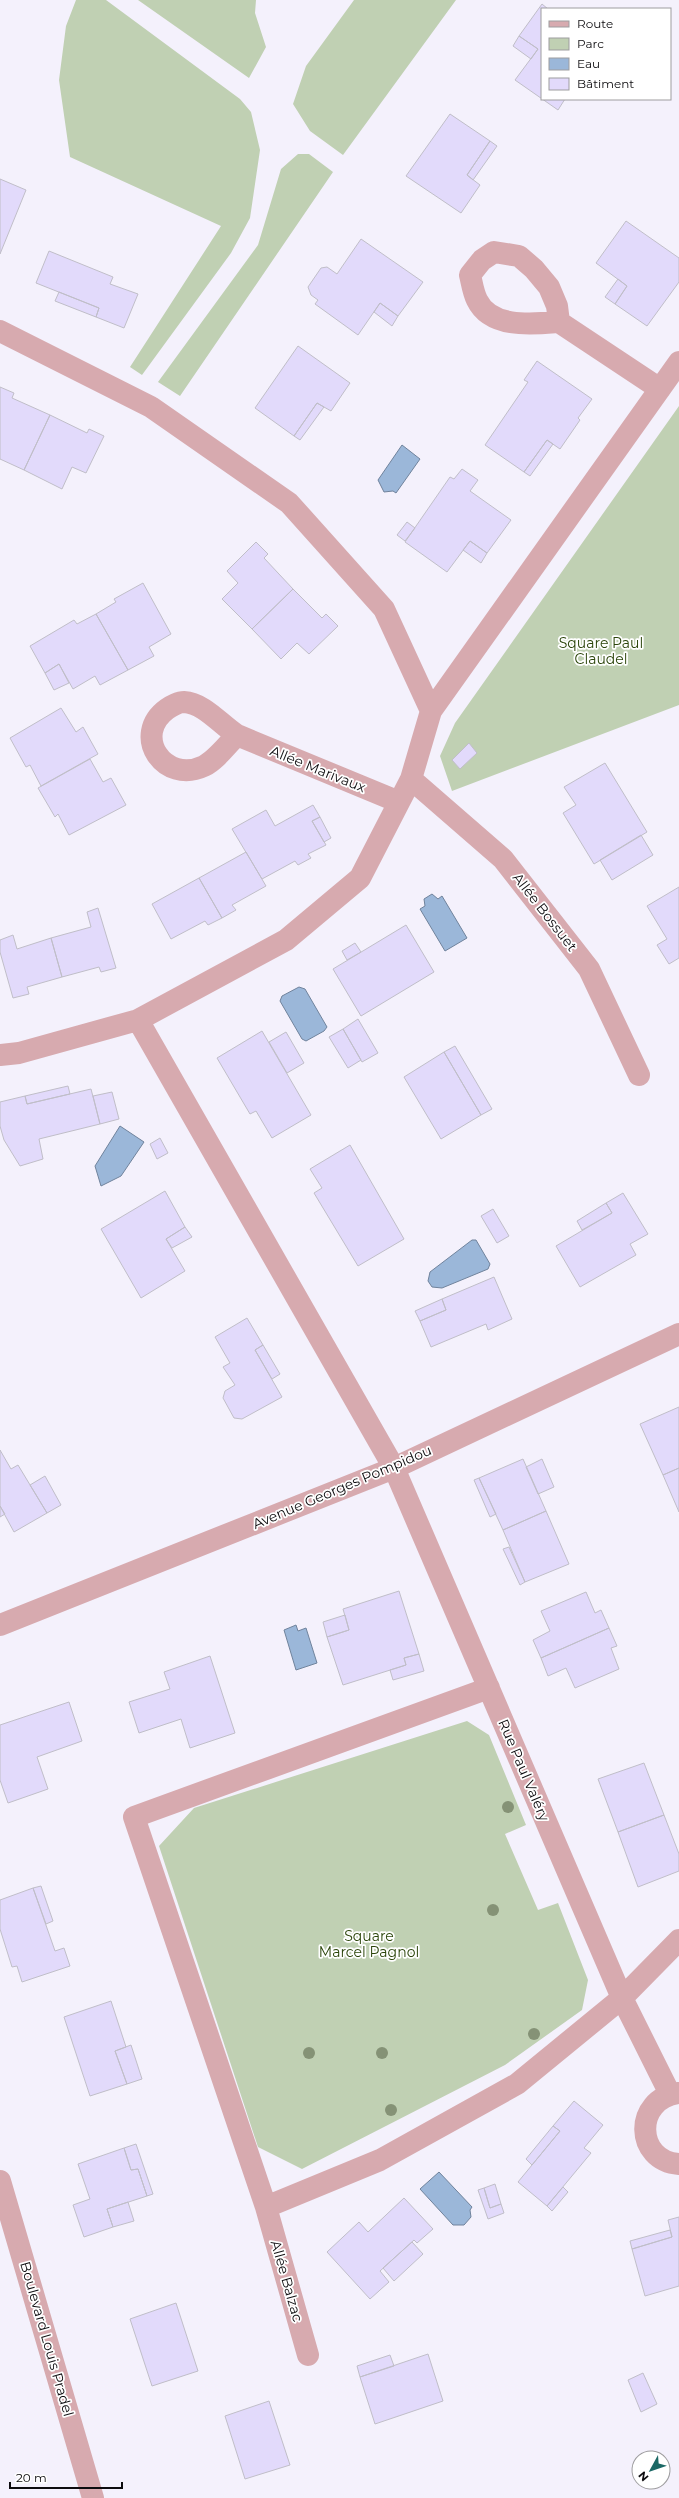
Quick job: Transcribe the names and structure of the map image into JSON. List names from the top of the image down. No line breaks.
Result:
{"streets":{"street":["Allée Marivaux","Allée Bossuet","Avenue Georges Pompidou","Rue Paul Valéry","Allée Balzac","Boulevard Louis Pradel"]},"crossings":[["Avenue Georges Pompidou","Rue Paul Valéry"]],"parks":["Square Paul Claudel","Square Marcel Pagnol"],"legend":["Route","Parc","Eau","Bâtiment"],"scale_bar":"20 m","north":"bottom left"}
